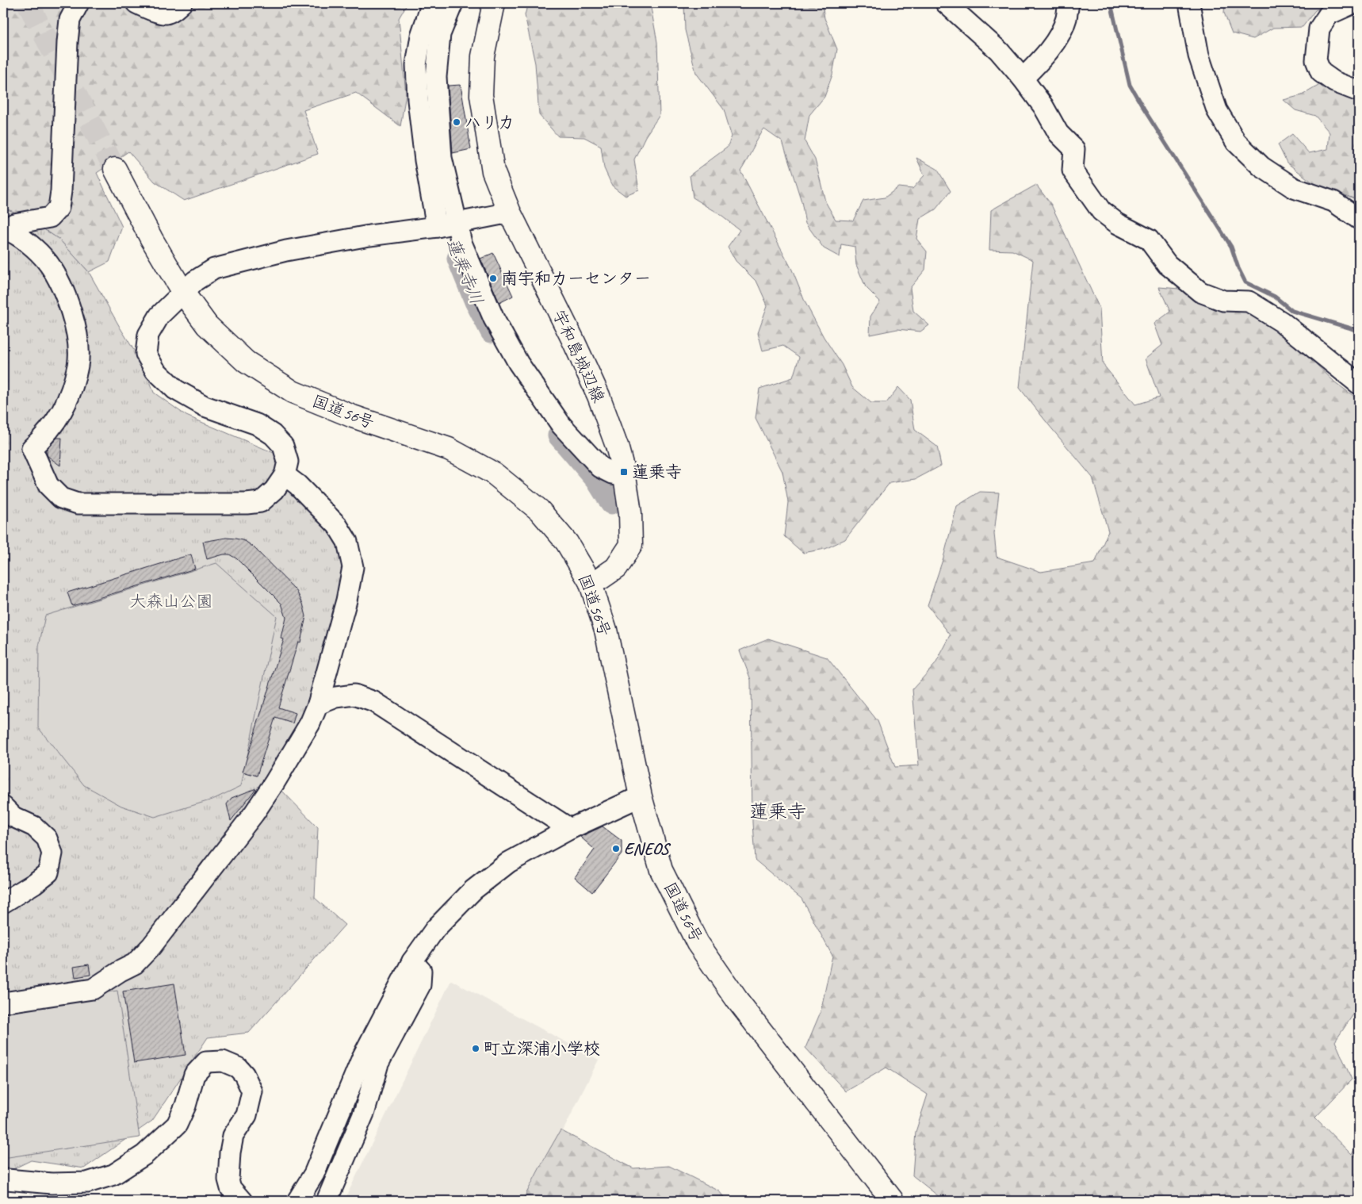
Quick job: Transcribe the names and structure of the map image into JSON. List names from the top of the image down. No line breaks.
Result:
{"streets":{"main road":["宇和島城辺線","国道56号"]},"crossings":[["宇和島城辺線","国道56号"]],"districts":["蓮乗寺"],"water":["蓮乗寺川"],"parks":["大森山公園"],"places":{"other":["ハリカ","南宇和カーセンター","ENEOS","町立深浦小学校"],"transit":["蓮乗寺"]}}
